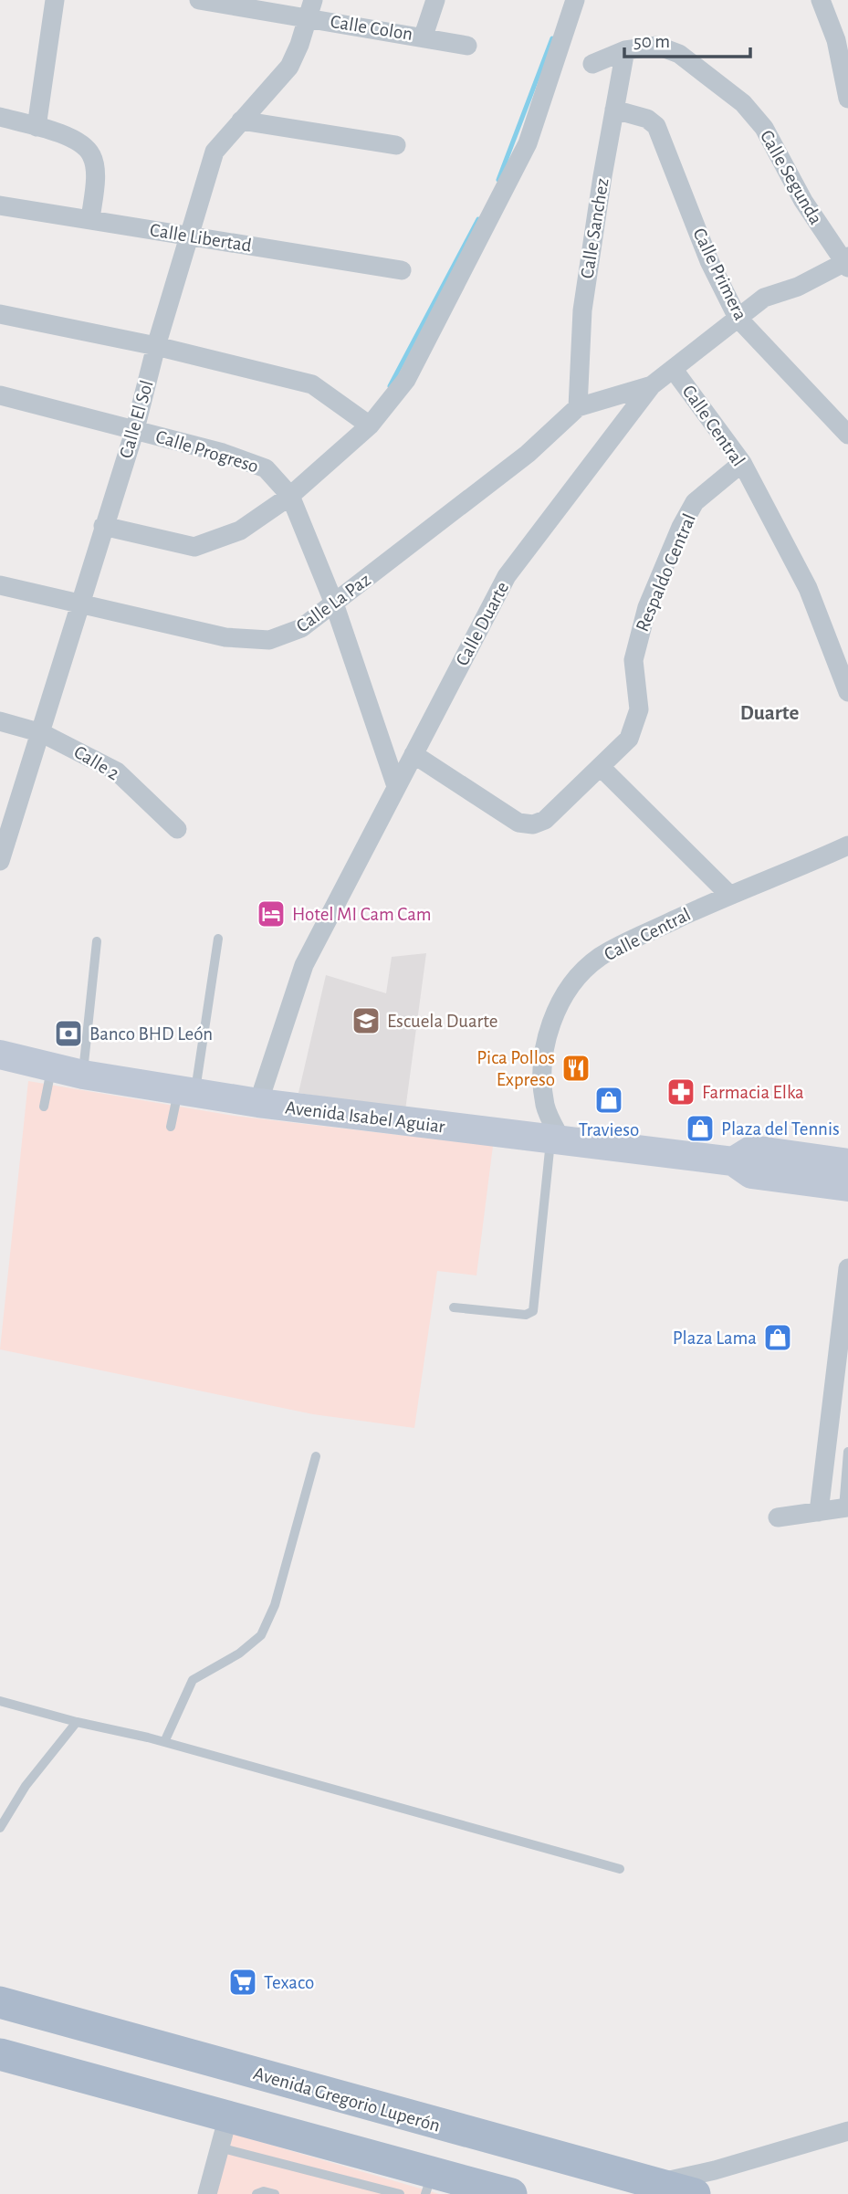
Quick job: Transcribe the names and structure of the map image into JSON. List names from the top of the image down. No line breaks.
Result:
{"streets":{"main road":["Avenida Isabel Aguiar","Avenida Gregorio Luperón"],"street":["Calle Colon","Calle Segunda","Calle Sanchez","Calle Libertad","Calle Primera","Calle El Sol","Calle Central","Calle Progreso","Respaldo Central","Calle La Paz","Calle Duarte","Calle 2"]},"crossings":[["Calle Colon","Calle El Sol"],["Calle Segunda","Calle Sanchez"],["Calle Segunda","Calle Duarte"],["Calle Sanchez","Calle Primera"],["Calle Sanchez","Calle La Paz"],["Calle Libertad","Calle El Sol"],["Calle Primera","Calle Duarte"],["Calle El Sol","Calle Progreso"],["Calle El Sol","Calle La Paz"],["Calle El Sol","Calle 2"],["Calle Central","Respaldo Central"],["Calle Central","Calle Duarte"],["Calle Central","Avenida Isabel Aguiar"],["Calle Progreso","Calle La Paz"],["Calle Progreso","Calle Duarte"],["Respaldo Central","Calle Duarte"],["Calle Duarte","Avenida Isabel Aguiar"]],"districts":["Duarte"],"places":{"hotel":["Hotel MI Cam Cam"],"school or university":["Escuela Duarte"],"bank":["Banco BHD León"],"restaurant":["Pica Pollos Expreso"],"pharmacy":["Farmacia Elka"],"shop":["Travieso","Plaza del Tennis","Plaza Lama"],"supermarket":["Texaco"]},"scale_bar":"50 m"}
